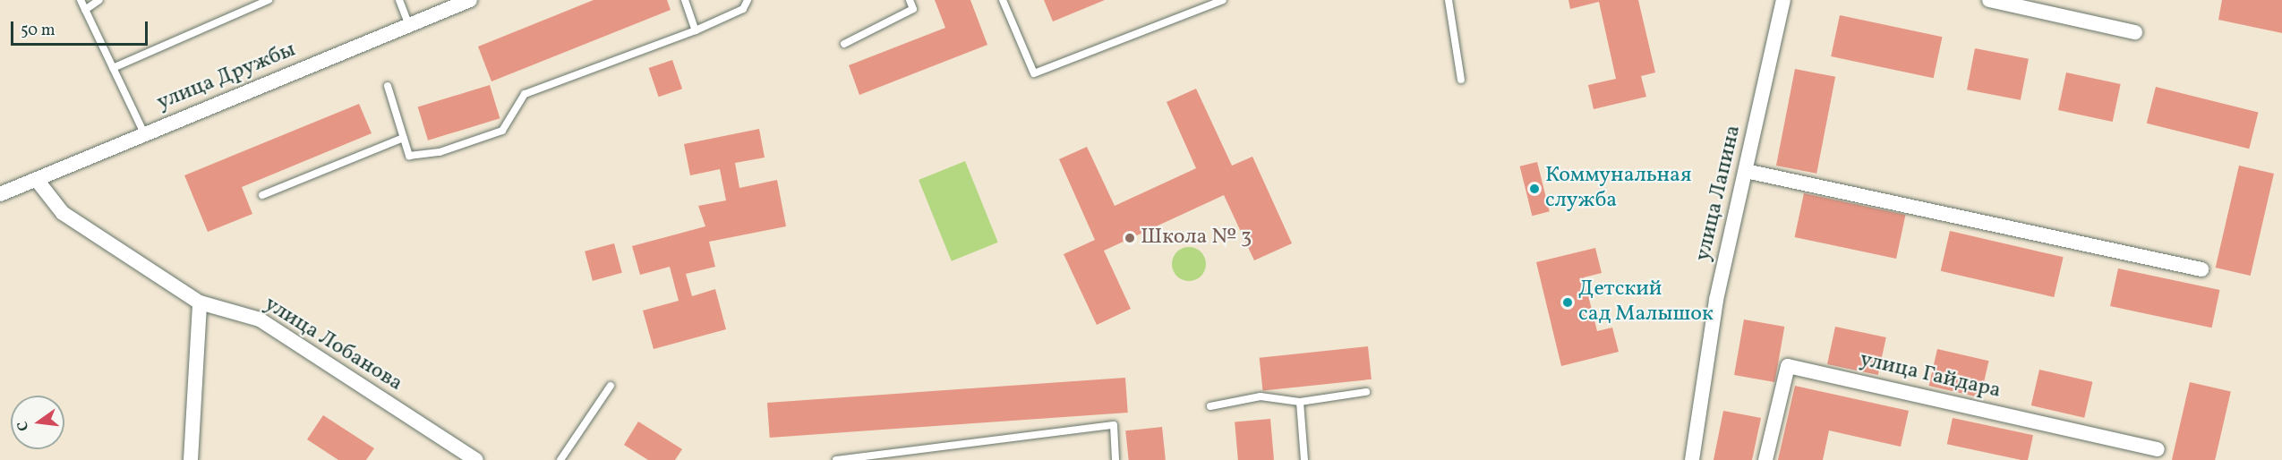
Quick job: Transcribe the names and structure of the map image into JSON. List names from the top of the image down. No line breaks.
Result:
{"streets":{"street":["улица Дружбы","улица Лапина","улица Лобанова","улица Гайдара"]},"crossings":[["улица Дружбы","улица Лобанова"]],"places":["Коммунальная служба","Школа № 3","Детский сад Малышок"],"scale_bar":"50 m","north":"left"}
